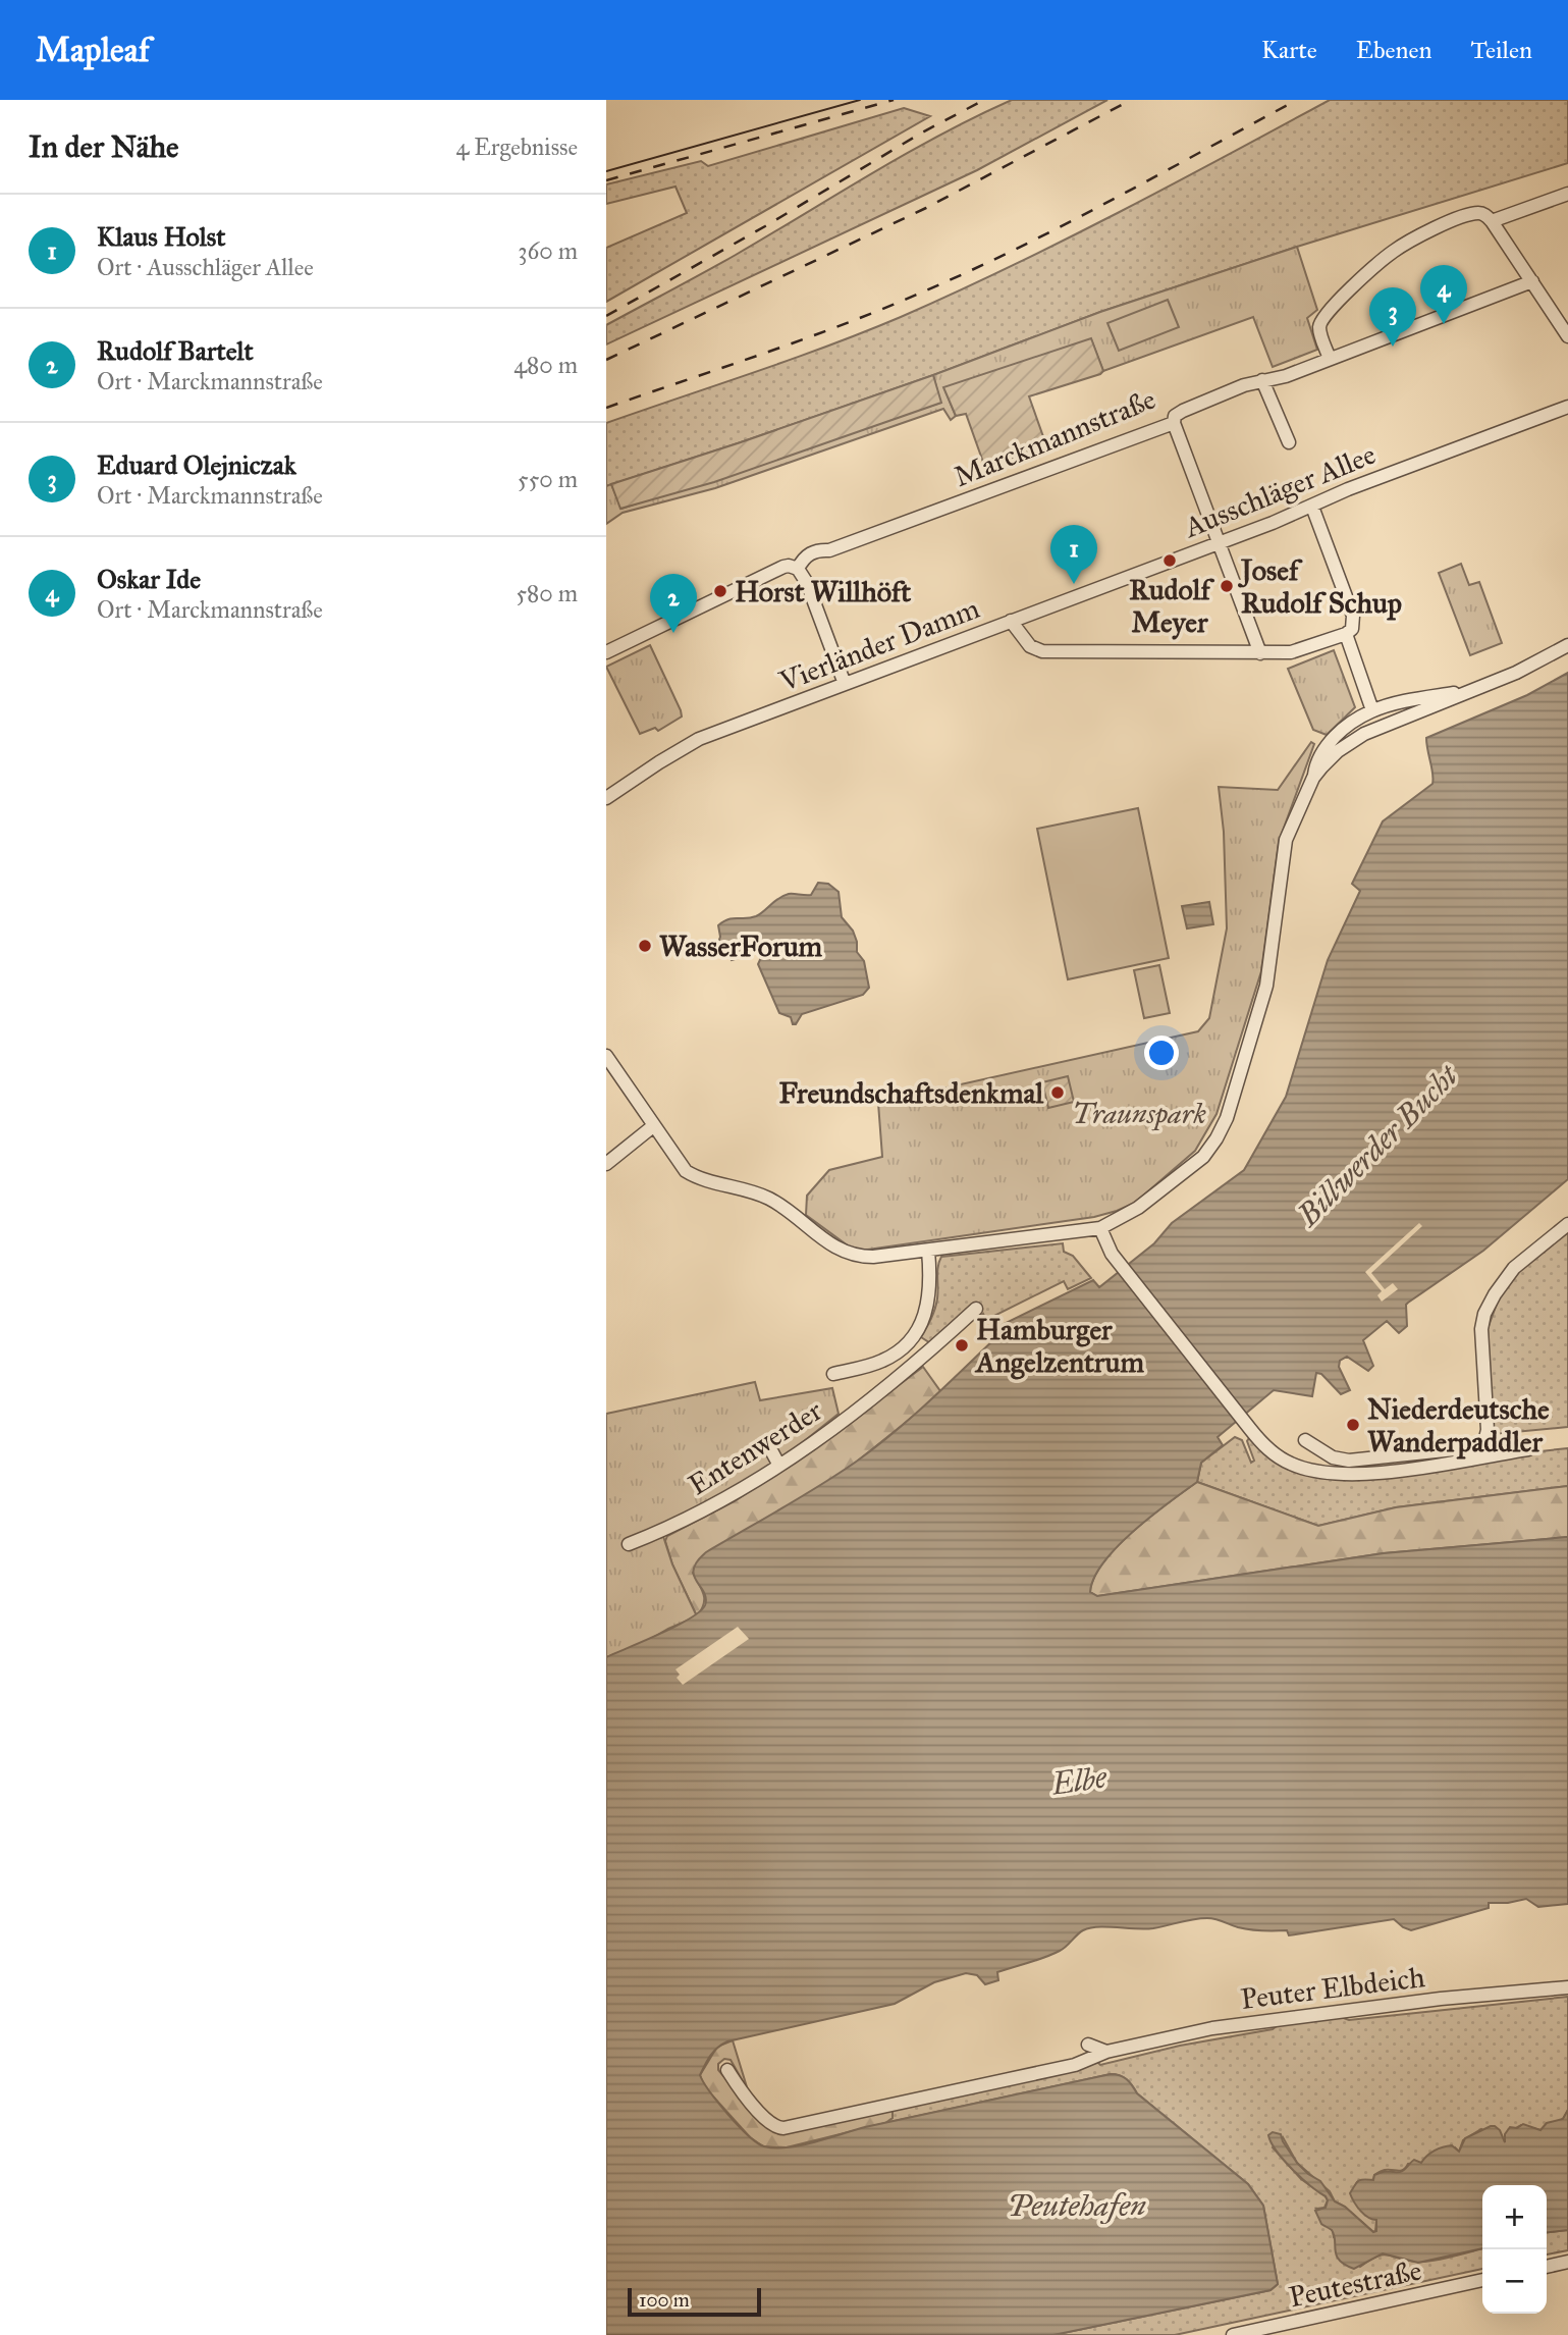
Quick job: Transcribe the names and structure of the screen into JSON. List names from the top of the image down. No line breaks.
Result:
{"streets":{"street":["Marckmannstraße","Ausschläger Allee","Vierländer Damm","Entenwerder","Peuter Elbdeich","Peutestraße"]},"crossings":[["Ausschläger Allee","Vierländer Damm"]],"water":["Billwerder Bucht","Elbe","Peutehafen"],"parks":["Traunspark"],"places":["Rudolf Meyer","Josef Rudolf Schup","Horst Willhöft","WasserForum","Freundschaftsdenkmal","Hamburger Angelzentrum","Niederdeutsche Wanderpaddler"],"scale_bar":"100 m","page":{"header":"Mapleaf","nav":["Karte","Ebenen","Teilen"],"heading":["In der Nähe","4 Ergebnisse"],"list":[{"mark":"1","name":"Klaus Holst","note":"Ort · Ausschläger Allee","value":"360 m"},{"mark":"2","name":"Rudolf Bartelt","note":"Ort · Marckmannstraße","value":"480 m"},{"mark":"3","name":"Eduard Olejniczak","note":"Ort · Marckmannstraße","value":"550 m"},{"mark":"4","name":"Oskar Ide","note":"Ort · Marckmannstraße","value":"580 m"}],"pins":["4","3","1","2"],"map_buttons":["+","−"],"scale":"100 m"}}
